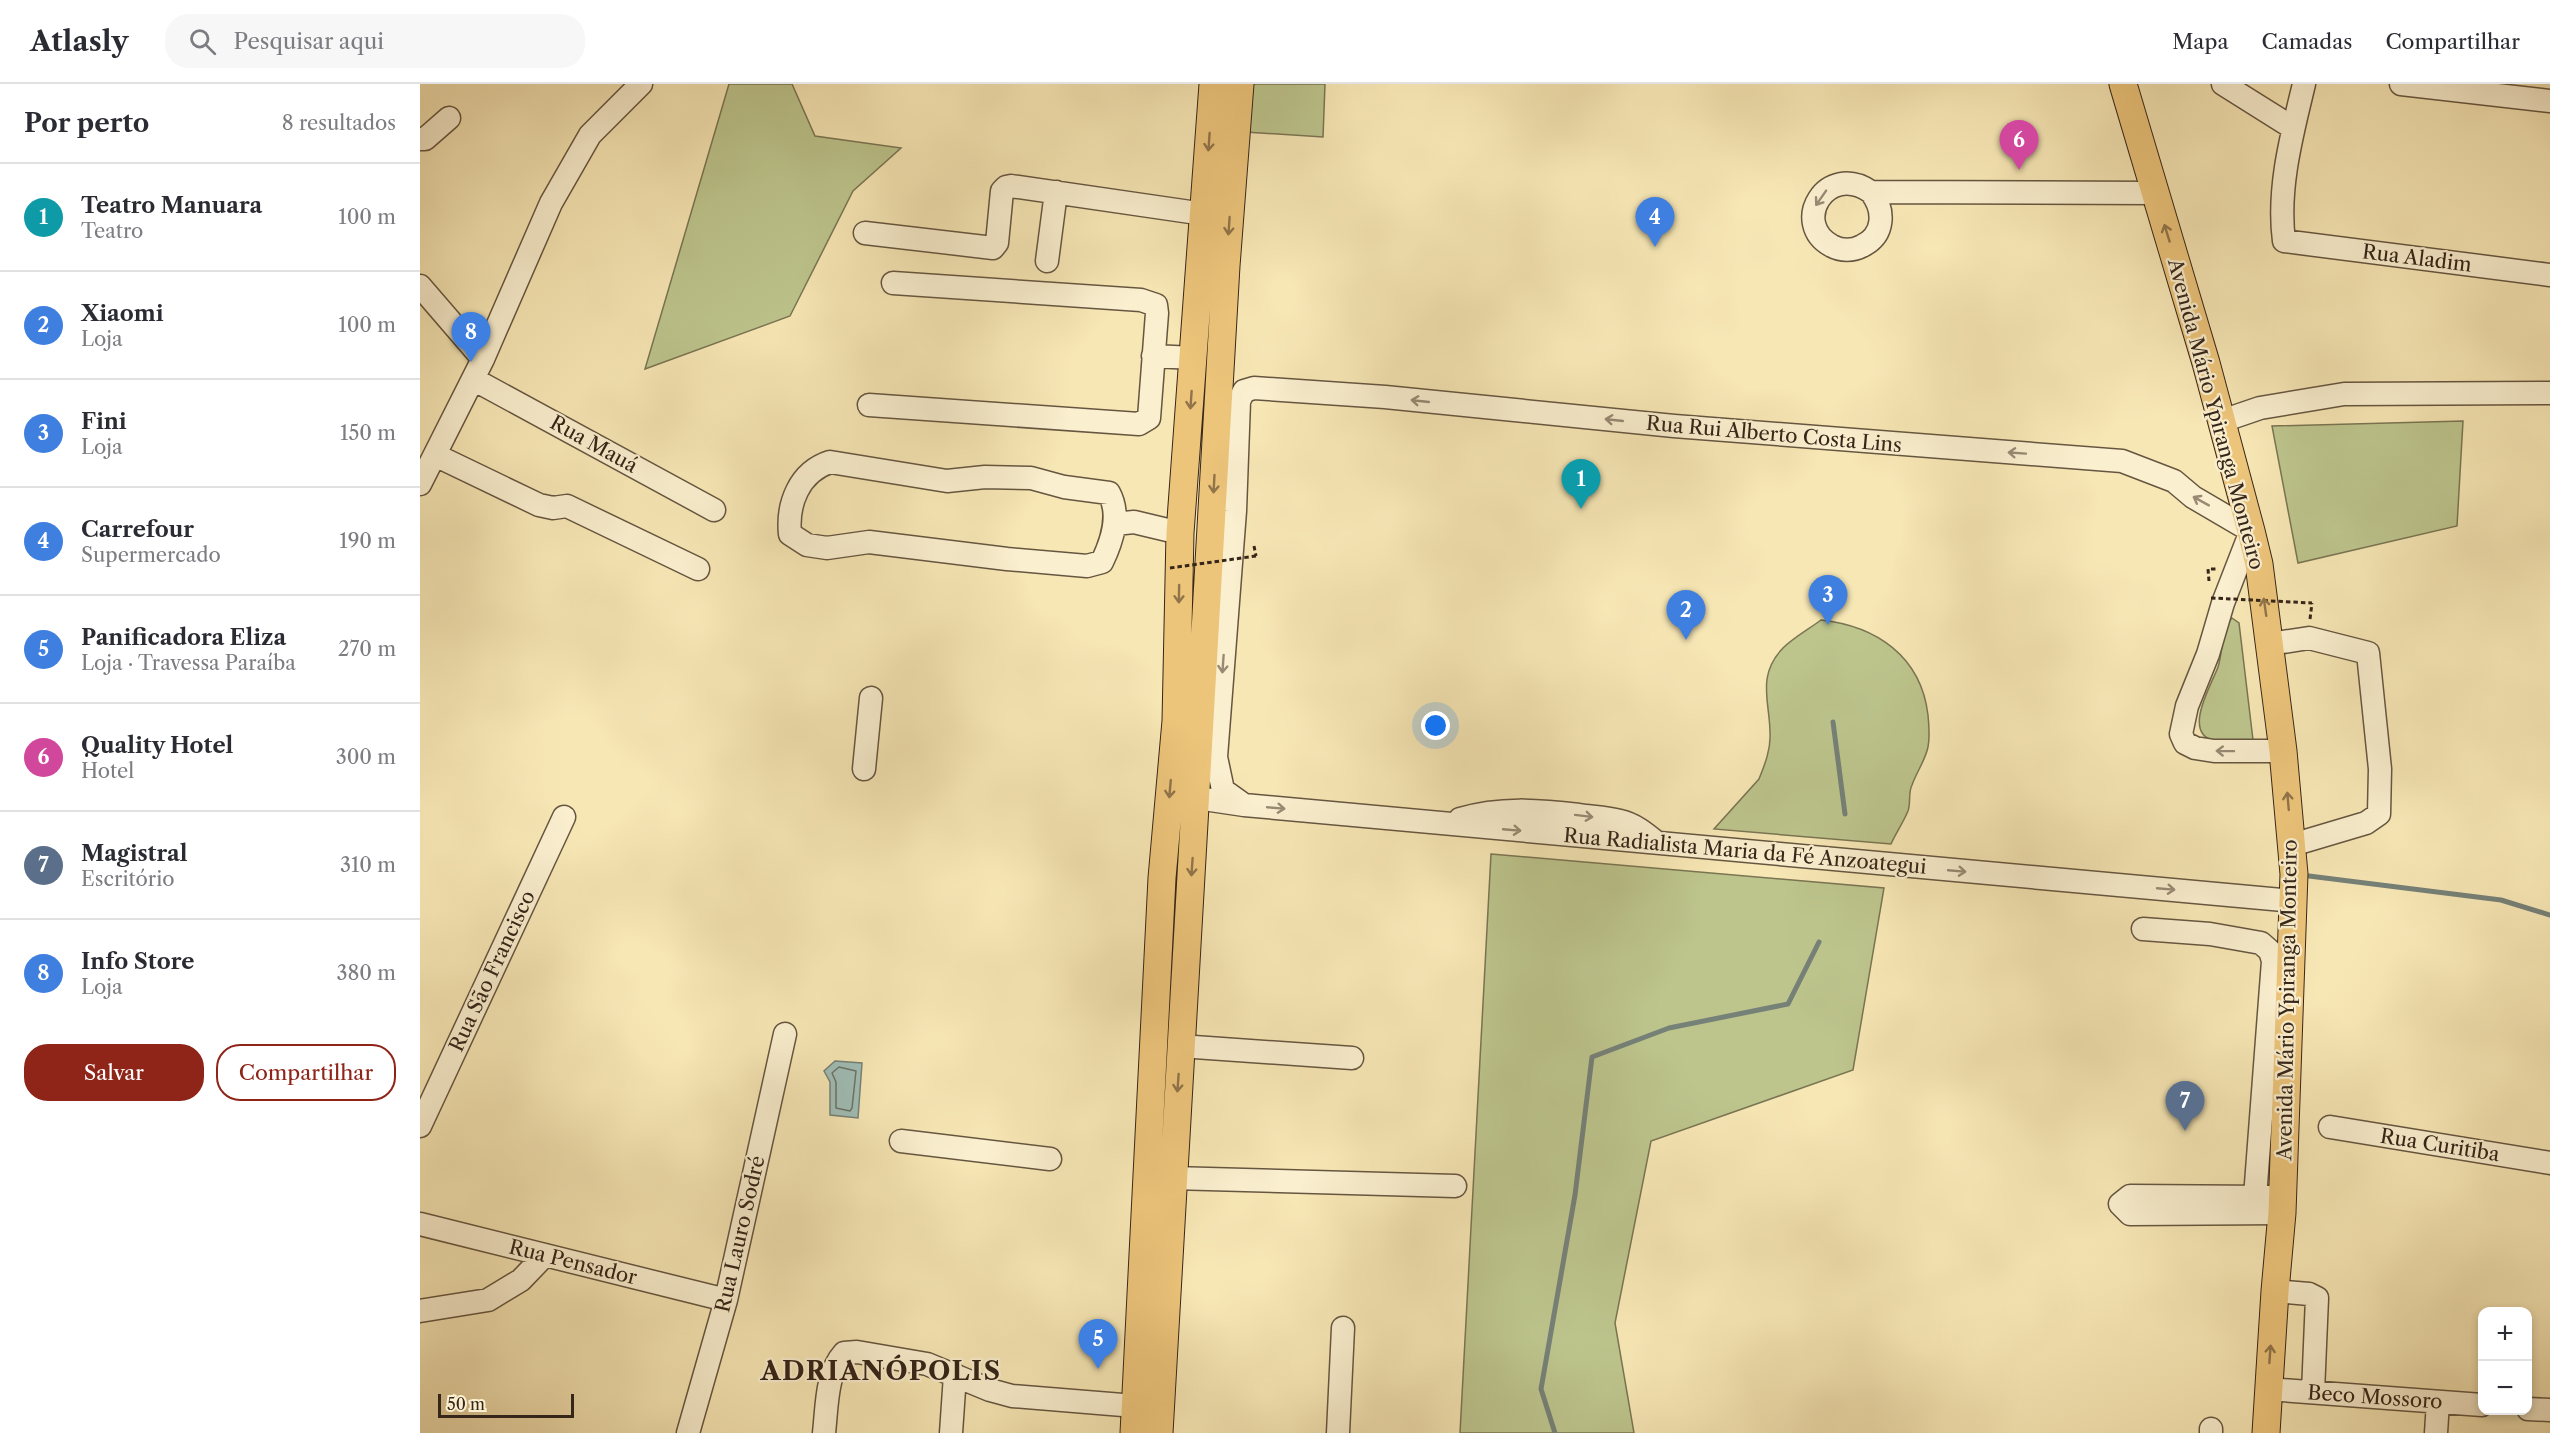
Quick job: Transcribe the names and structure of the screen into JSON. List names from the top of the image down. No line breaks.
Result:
{"streets":{"main road":["Avenida Mário Ypiranga Monteiro"],"street":["Rua Aladim","Rua Rui Alberto Costa Lins","Rua Mauá","Rua Radialista Maria da Fé Anzoategui","Rua São Francisco","Rua Curitiba","Rua Lauro Sodré","Rua Pensador","Beco Mossoro"]},"crossings":[["Avenida Mário Ypiranga Monteiro","Rua Rui Alberto Costa Lins"],["Avenida Mário Ypiranga Monteiro","Rua Radialista Maria da Fé Anzoategui"],["Avenida Mário Ypiranga Monteiro","Beco Mossoro"],["Rua Lauro Sodré","Rua Pensador"]],"one_way":["Avenida Mário Ypiranga Monteiro","Rua Rui Alberto Costa Lins","Rua Radialista Maria da Fé Anzoategui"],"districts":["ADRIANÓPOLIS"],"scale_bar":"50 m","page":{"header":"Atlasly","search":"Pesquisar aqui","nav":["Mapa","Camadas","Compartilhar"],"heading":["Por perto","8 resultados"],"pins":["6","4","8","1","3","2","7","5"],"list":[{"mark":"1","name":"Teatro Manuara","note":"Teatro","value":"100 m"},{"mark":"2","name":"Xiaomi","note":"Loja","value":"100 m"},{"mark":"3","name":"Fini","note":"Loja","value":"150 m"},{"mark":"4","name":"Carrefour","note":"Supermercado","value":"190 m"},{"mark":"5","name":"Panificadora Eliza","note":"Loja · Travessa Paraíba","value":"270 m"},{"mark":"6","name":"Quality Hotel","note":"Hotel","value":"300 m"},{"mark":"7","name":"Magistral","note":"Escritório","value":"310 m"},{"mark":"8","name":"Info Store","note":"Loja","value":"380 m"}],"buttons":["Salvar","Compartilhar"],"map_buttons":["+","−"],"scale":"50 m"}}
